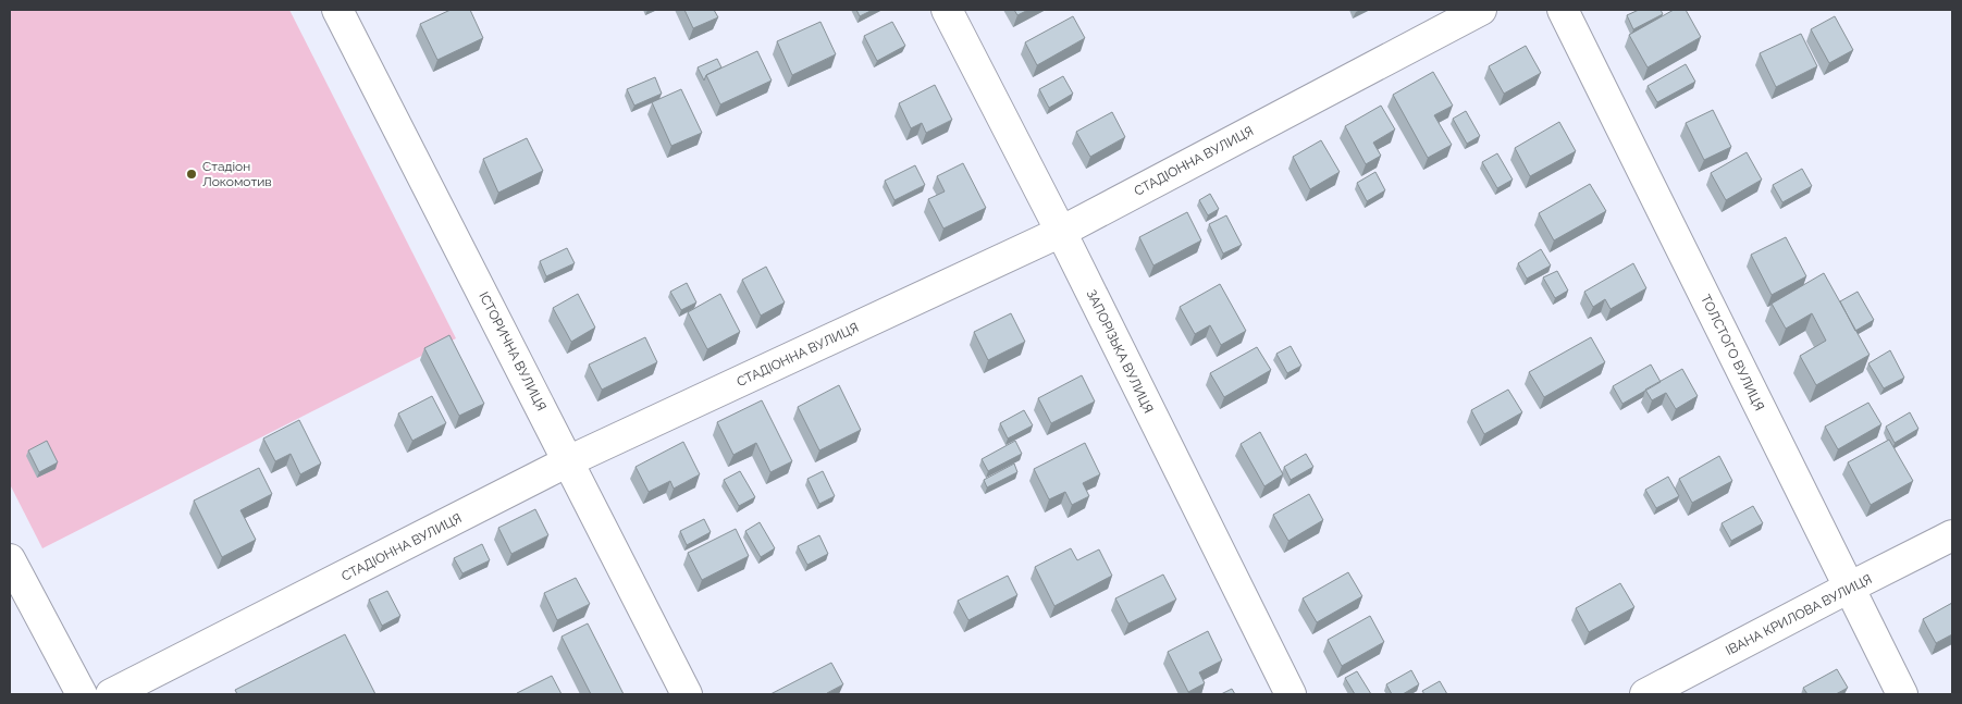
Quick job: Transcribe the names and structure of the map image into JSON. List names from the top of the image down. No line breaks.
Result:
{"streets":{"street":["СТАДІОННА ВУЛИЦЯ","ІСТОРИЧНА ВУЛИЦЯ","ЗАПОРІЗЬКА ВУЛИЦЯ","ТОЛСТОГО ВУЛИЦЯ","ІВАНА КРИЛОВА ВУЛИЦЯ"]},"crossings":[["СТАДІОННА ВУЛИЦЯ","ІСТОРИЧНА ВУЛИЦЯ"],["СТАДІОННА ВУЛИЦЯ","ЗАПОРІЗЬКА ВУЛИЦЯ"],["ТОЛСТОГО ВУЛИЦЯ","ІВАНА КРИЛОВА ВУЛИЦЯ"]],"places":["Стадіон Локомотив"]}
